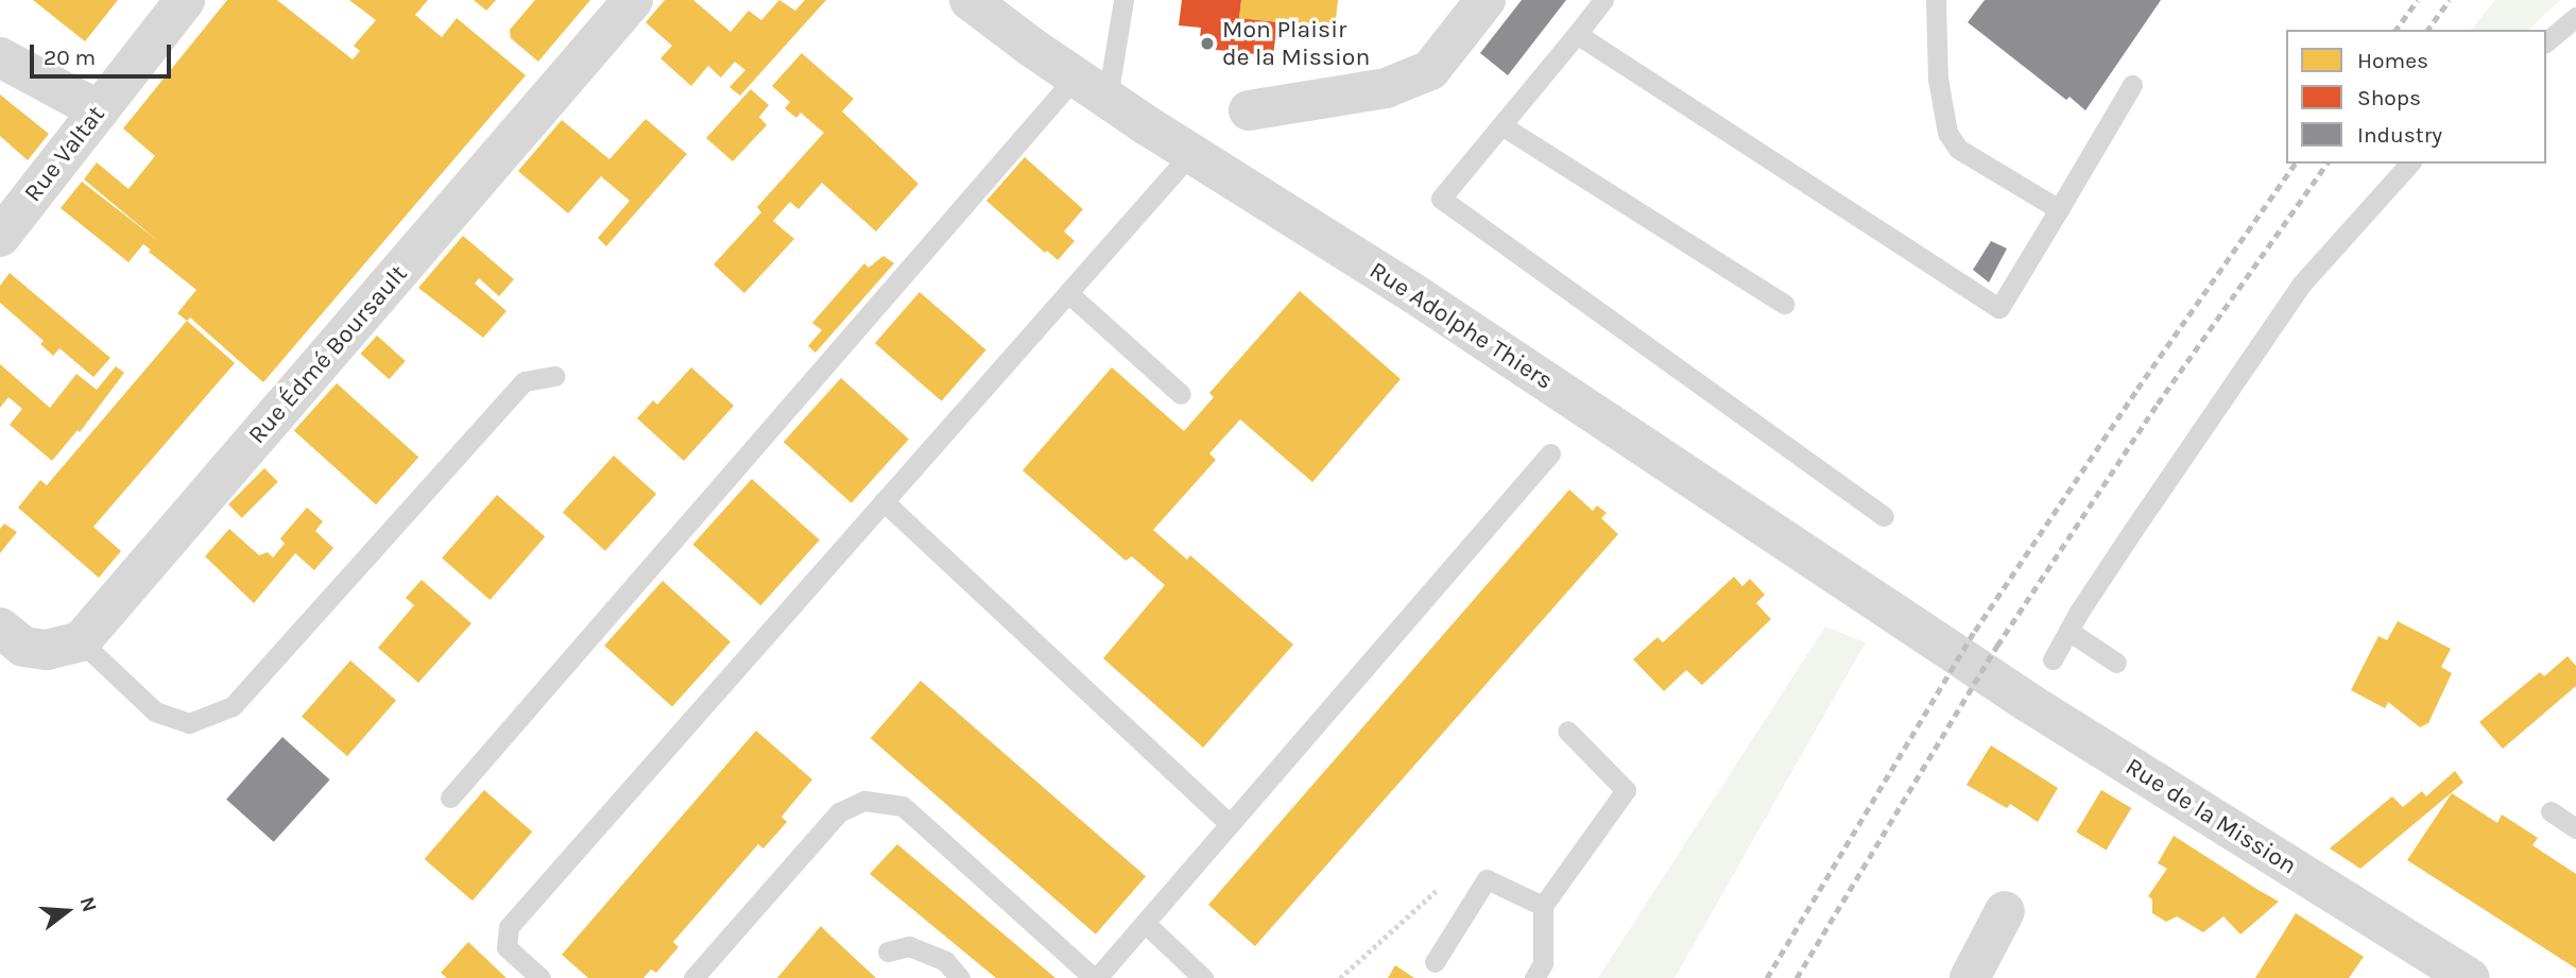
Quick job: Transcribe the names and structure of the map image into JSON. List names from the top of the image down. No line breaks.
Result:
{"streets":{"street":["Rue Valtat","Rue Adolphe Thiers","Rue Édmé Boursault","Rue de la Mission"]},"crossings":[["Rue Adolphe Thiers","Rue de la Mission"]],"places":["Mon Plaisir de la Mission"],"legend":["Homes","Shops","Industry"],"scale_bar":"20 m","north":"right"}
